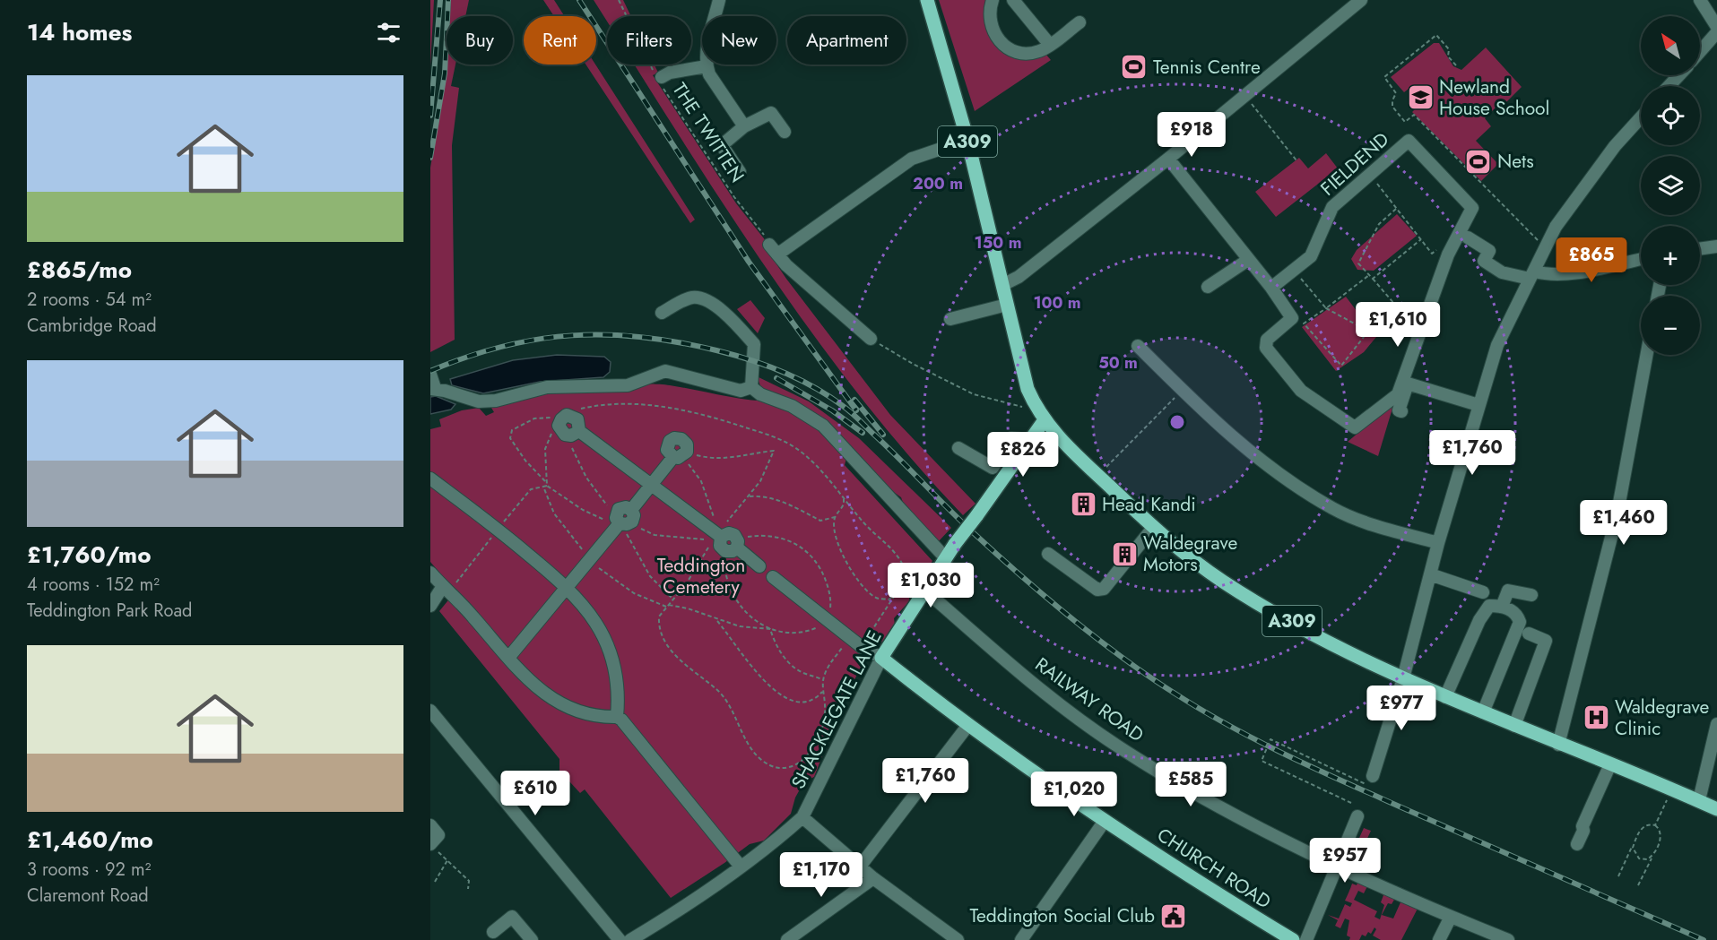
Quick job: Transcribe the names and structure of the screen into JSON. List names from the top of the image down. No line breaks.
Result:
{"streets":{"main road":["A309","SHACKLEGATE LANE","CHURCH ROAD"],"street":["FIELDEND","RAILWAY ROAD"],"path":["THE TWITTEN"]},"crossings":[["A309","SHACKLEGATE LANE"],["RAILWAY ROAD","SHACKLEGATE LANE"],["SHACKLEGATE LANE","CHURCH ROAD"]],"parks":["Teddington Cemetery"],"places":{"sports":["Tennis Centre","Nets"],"school or university":["Newland House School"],"building":["Head Kandi","Waldegrave Motors"],"hospital":["Waldegrave Clinic"],"public building":["Teddington Social Club"]},"north":"top left","page":{"heading":"14 homes","map_buttons":["+","−"],"chip":["Buy","Rent","Filters","New","Apartment"],"list":[{"name":"£865/mo","note":"2 rooms · 54 m² · Cambridge Road"},{"name":"£1,760/mo","note":"4 rooms · 152 m² · Teddington Park Road"},{"name":"£1,460/mo","note":"3 rooms · 92 m² · Claremont Road"}],"price":["£918","£865","£1,610","£1,760","£826","£1,460","£1,030","£977","£1,760","£585","£610","£1,020","£957","£1,170"]},"rings":["200 m","150 m","100 m","50 m"]}
